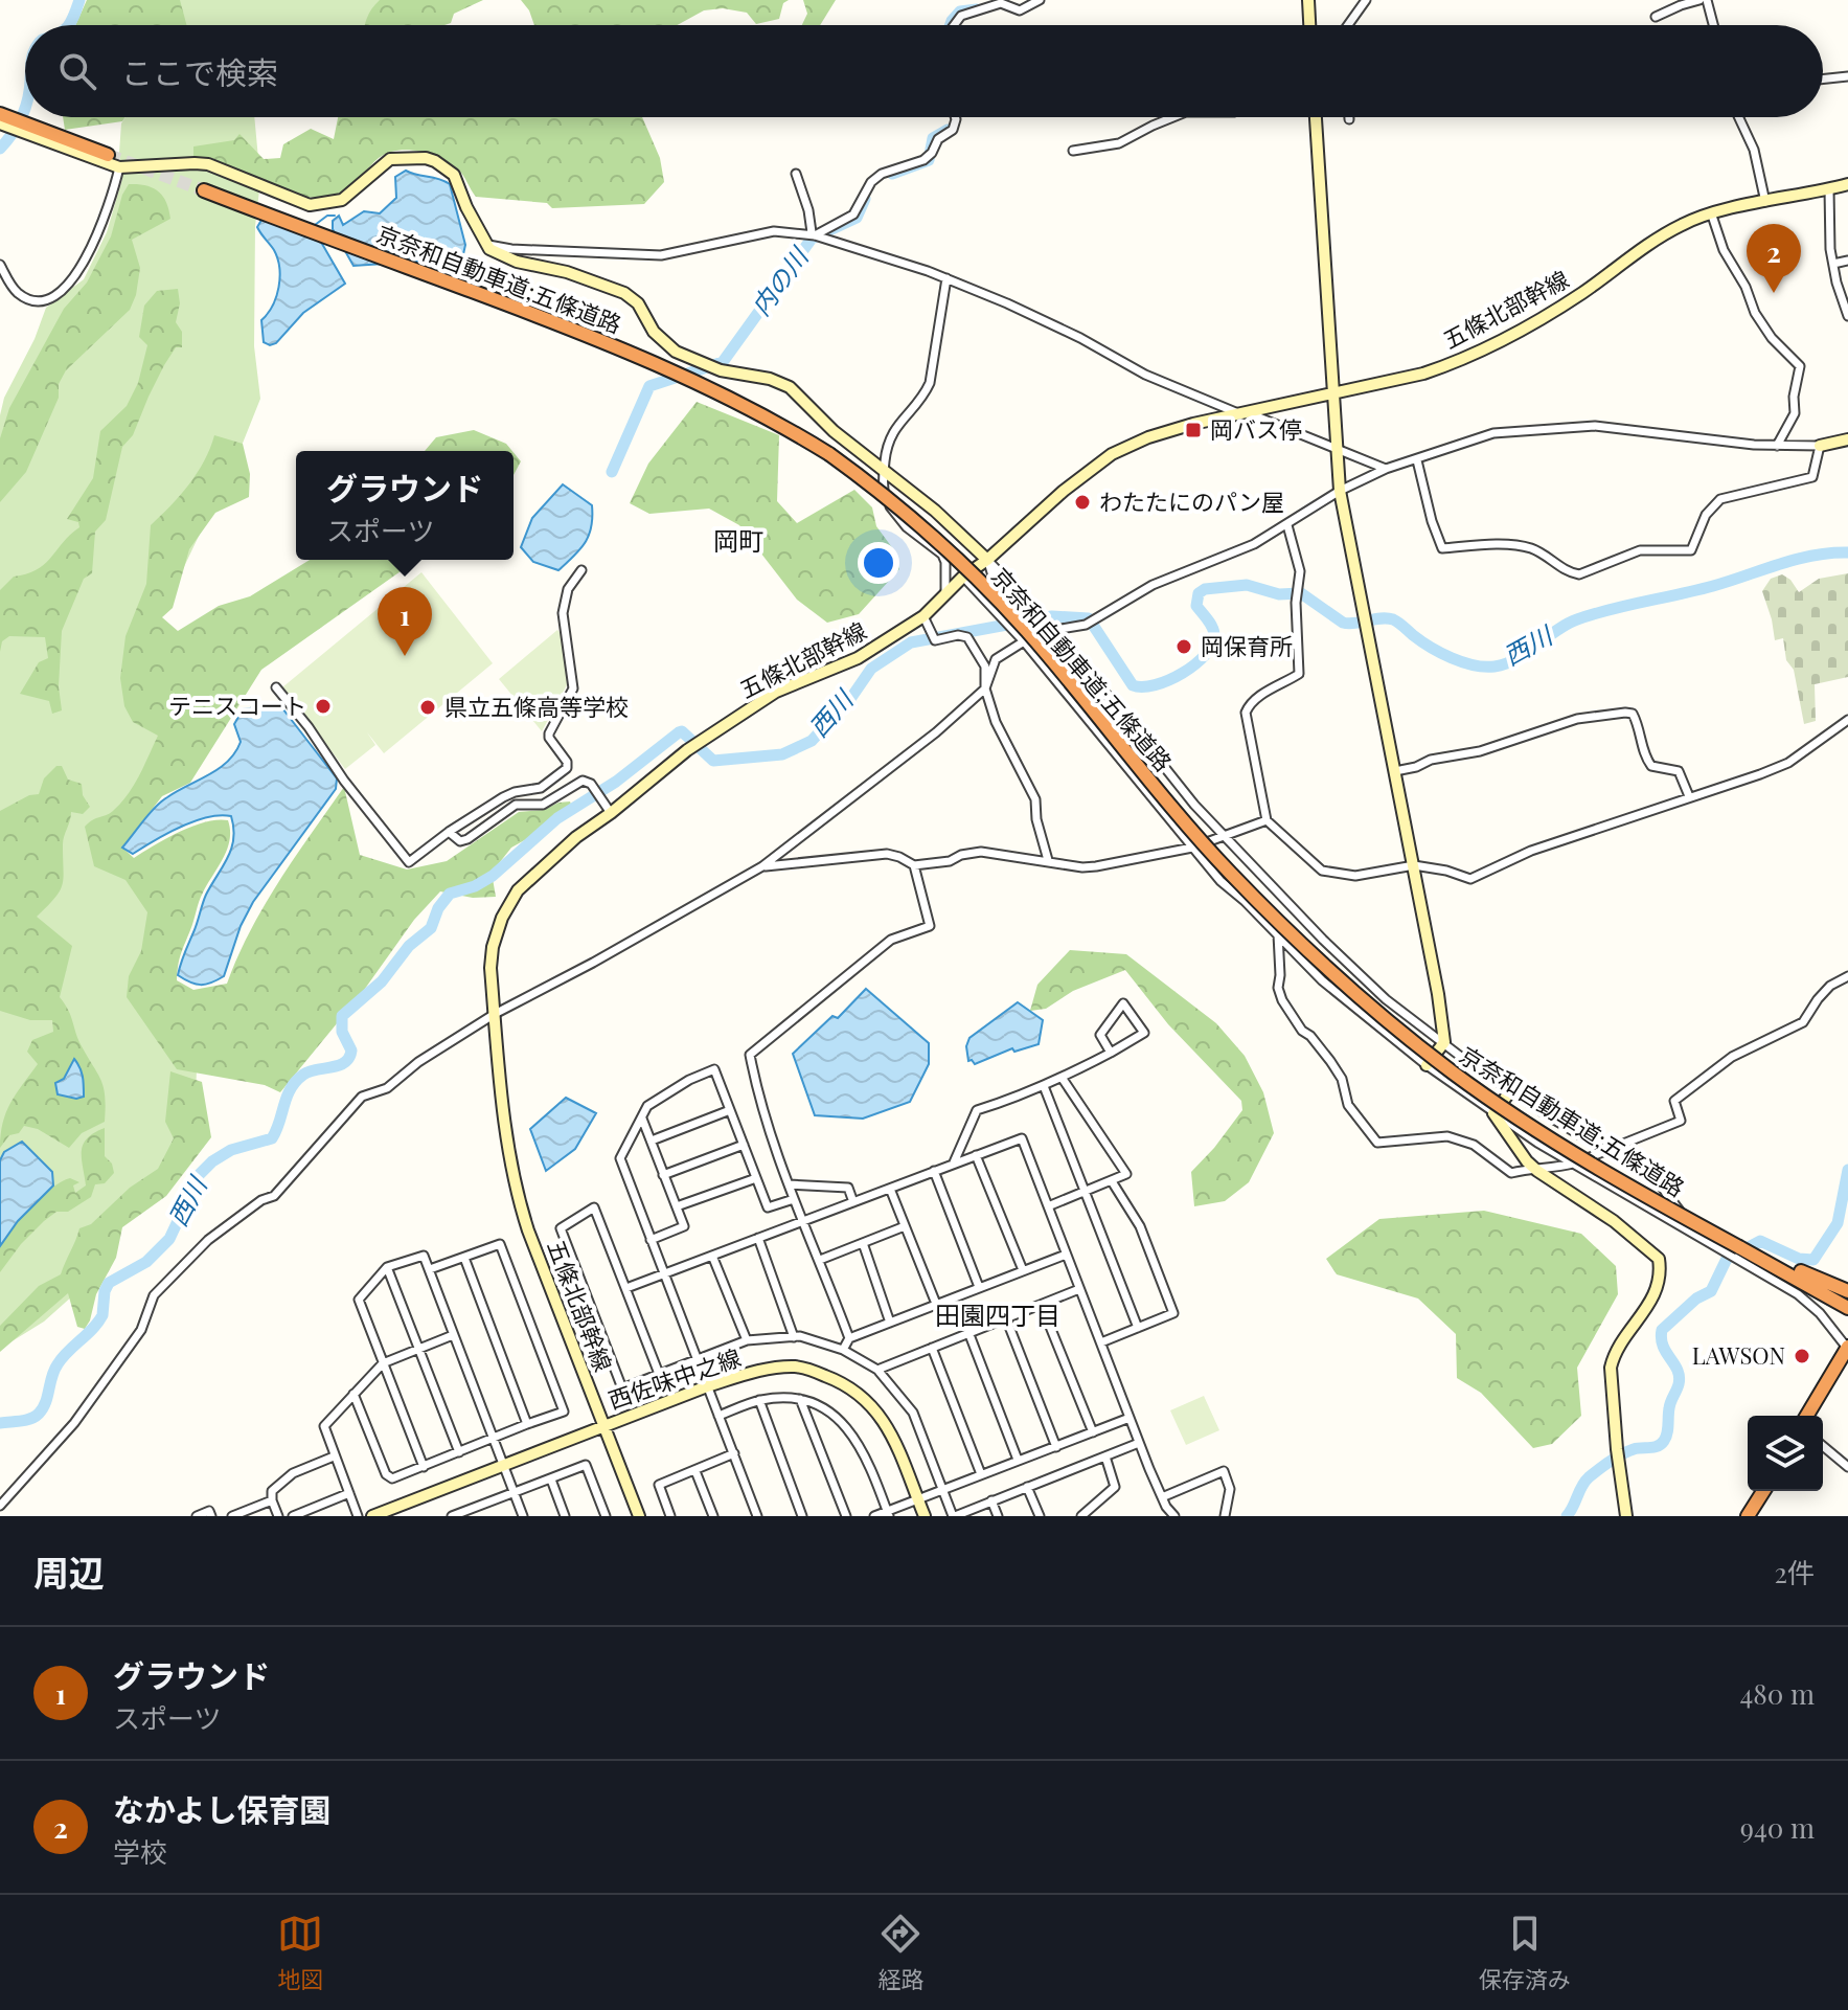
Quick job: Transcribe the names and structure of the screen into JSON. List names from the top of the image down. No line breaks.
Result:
{"streets":{"highway":["京奈和自動車道;五條道路"],"street":["五條北部幹線","西佐味中之線"]},"crossings":[["五條北部幹線","西佐味中之線"]],"districts":["岡町","田園四丁目"],"water":["内の川","西川"],"places":{"transit":["岡バス停"],"other":["わたたにのパン屋","岡保育所","テニスコート","県立五條高等学校","LAWSON"]},"page":{"search":"ここで検索","pins":["2","1"],"popup":["グラウンド","スポーツ"],"heading":["周辺","2件"],"list":[{"mark":"1","name":"グラウンド","note":"スポーツ","value":"480 m"},{"mark":"2","name":"なかよし保育園","note":"学校","value":"940 m"}],"nav":["地図","経路","保存済み"]}}
